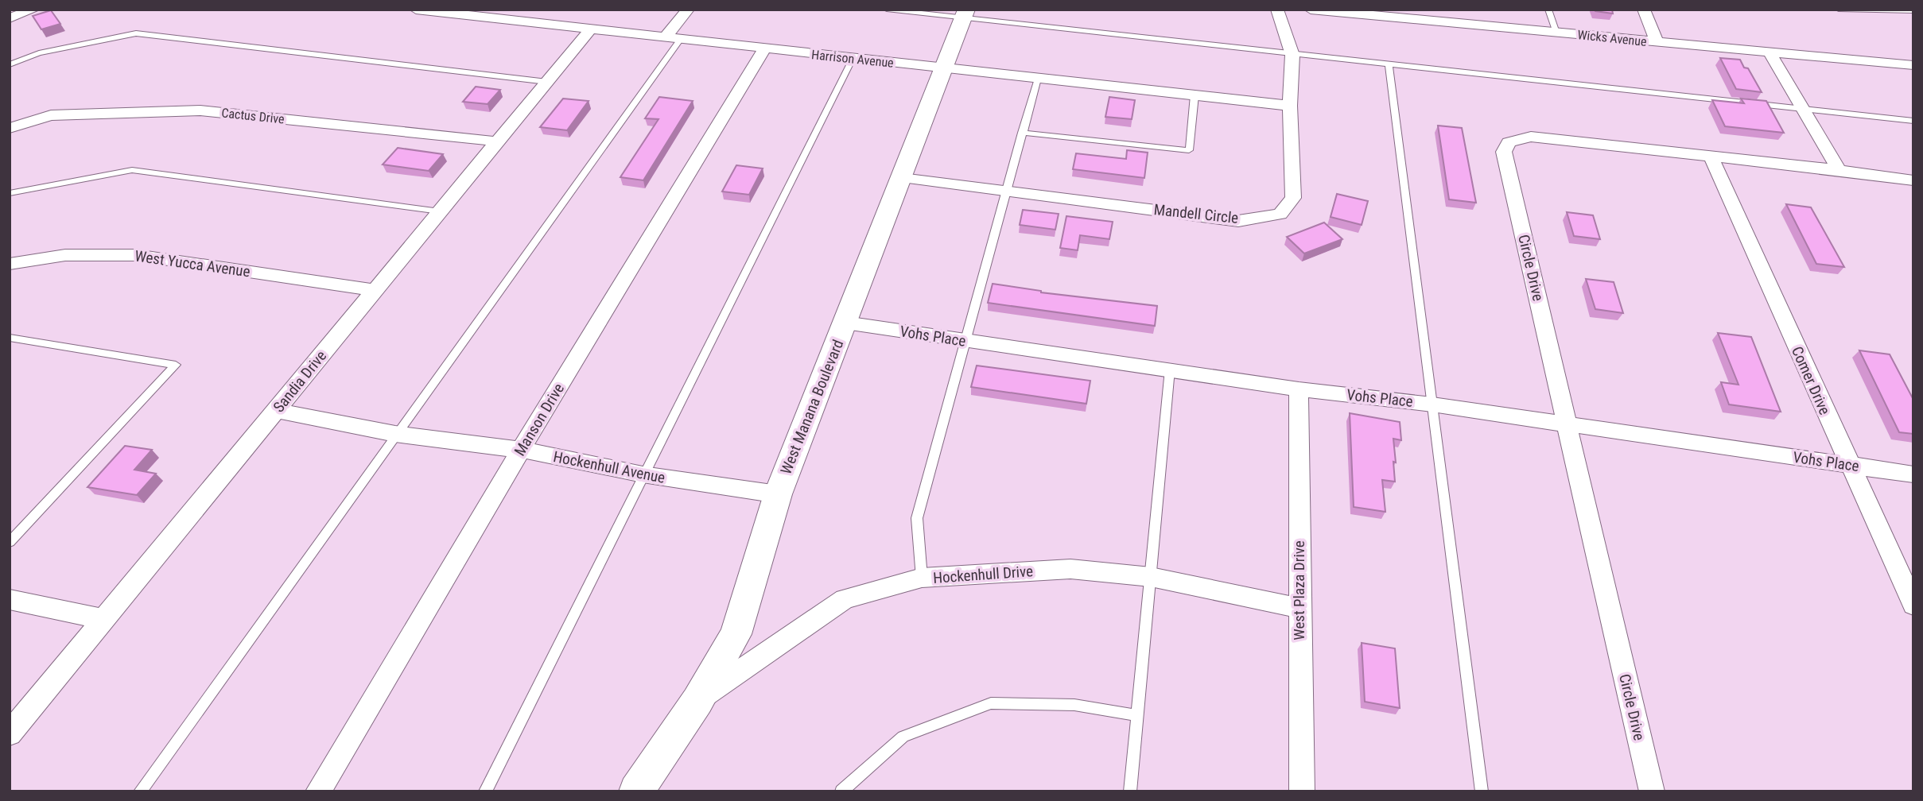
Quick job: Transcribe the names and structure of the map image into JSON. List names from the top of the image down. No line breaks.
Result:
{"streets":{"street":["Wicks Avenue","Harrison Avenue","Cactus Drive","Mandell Circle","West Yucca Avenue","Circle Drive","Vohs Place","Comer Drive","Sandia Drive","West Manana Boulevard","Manson Drive","Hockenhull Avenue","Hockenhull Drive","West Plaza Drive"]},"crossings":[["Harrison Avenue","Mandell Circle"],["Harrison Avenue","Sandia Drive"],["Harrison Avenue","West Manana Boulevard"],["Harrison Avenue","Manson Drive"],["Cactus Drive","Sandia Drive"],["Mandell Circle","West Manana Boulevard"],["West Yucca Avenue","Sandia Drive"],["Circle Drive","Vohs Place"],["Circle Drive","Comer Drive"],["Vohs Place","Comer Drive"],["Vohs Place","West Manana Boulevard"],["Vohs Place","West Plaza Drive"],["Sandia Drive","Hockenhull Avenue"],["West Manana Boulevard","Hockenhull Avenue"],["West Manana Boulevard","Hockenhull Drive"],["Manson Drive","Hockenhull Avenue"],["Hockenhull Drive","West Plaza Drive"]]}
